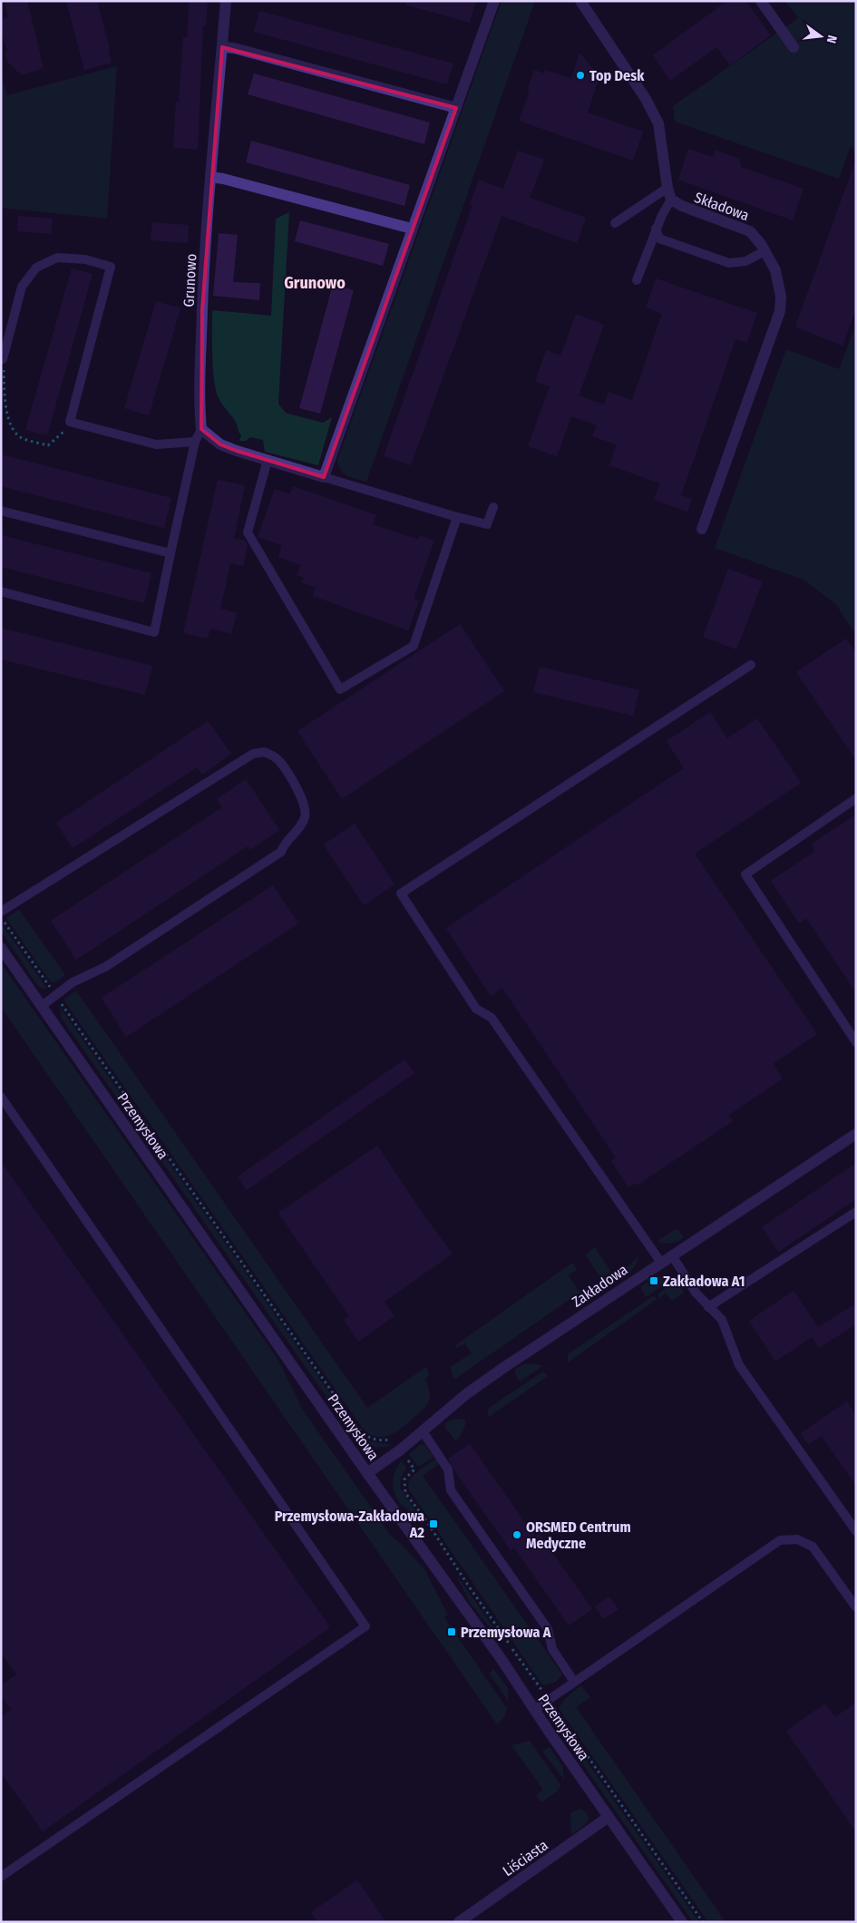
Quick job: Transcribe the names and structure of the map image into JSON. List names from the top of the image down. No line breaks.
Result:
{"streets":{"street":["Składowa","Grunowo","Przemysłowa","Zakładowa","Liściasta"]},"crossings":[["Przemysłowa","Zakładowa"],["Przemysłowa","Liściasta"]],"districts":["Grunowo"],"places":{"other":["Top Desk","ORSMED Centrum Medyczne"],"transit":["Zakładowa A1","Przemysłowa-Zakładowa A2","Przemysłowa A"]},"north":"right"}
